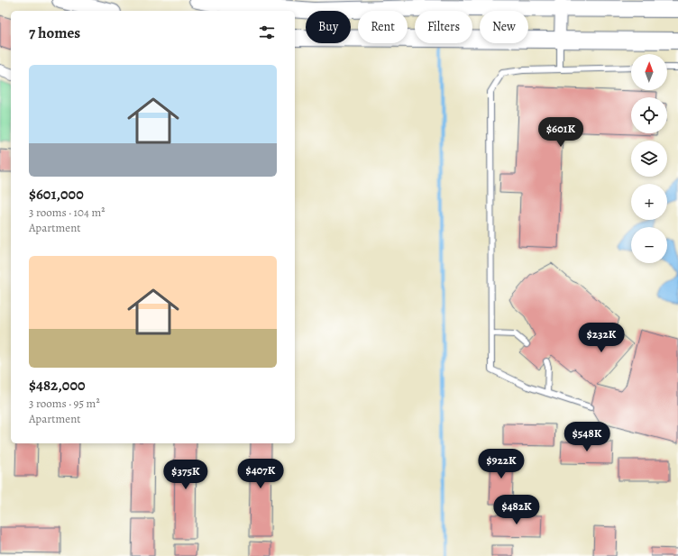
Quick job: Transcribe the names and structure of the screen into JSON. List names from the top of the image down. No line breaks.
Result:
{"north":"top","page":{"chip":["Buy","Rent","Filters","New"],"heading":"7 homes","map_buttons":["+","−"],"list":[{"name":"$601,000","note":"3 rooms · 104 m² · Apartment"},{"name":"$482,000","note":"3 rooms · 95 m² · Apartment"}],"price":["$601K","$232K","$548K","$922K","$407K","$375K","$482K"]}}
